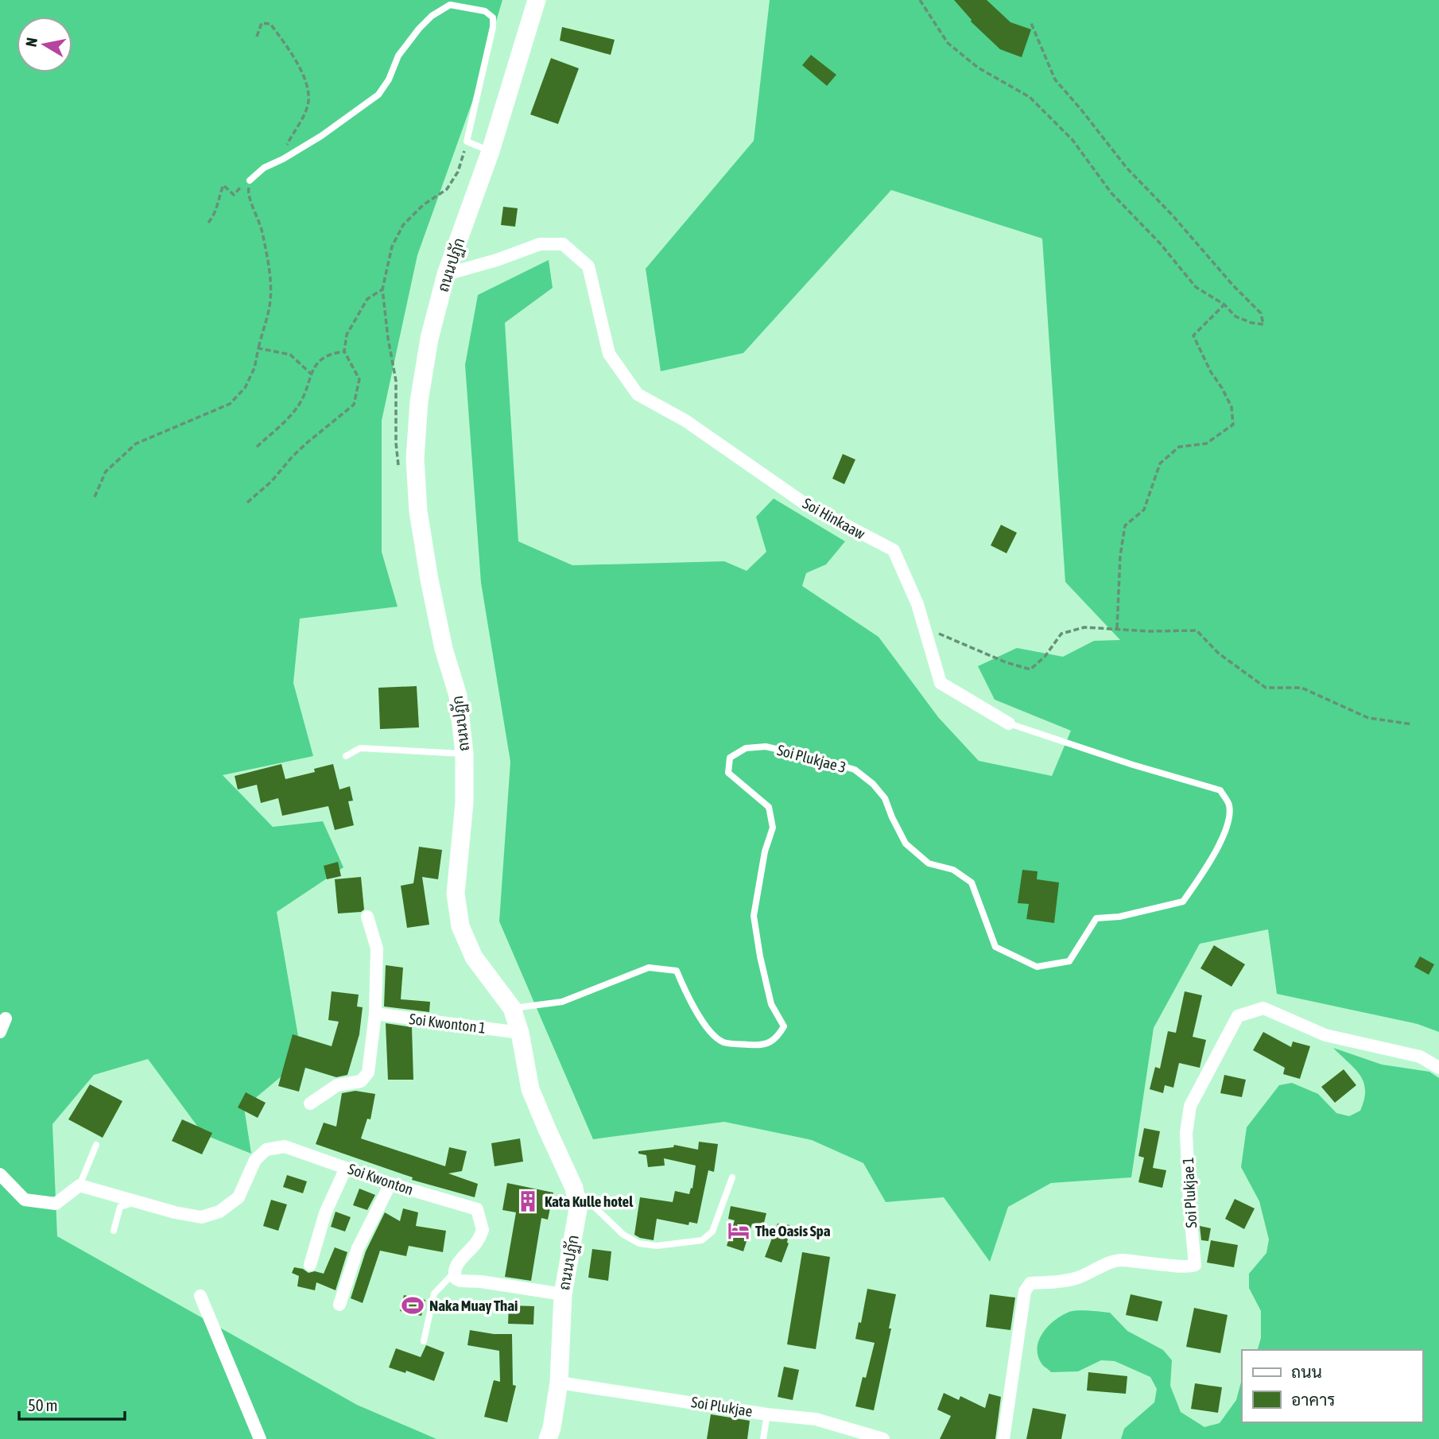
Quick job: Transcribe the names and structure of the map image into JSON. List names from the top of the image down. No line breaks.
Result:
{"streets":{"main road":["ถนนปฏัก"],"street":["Soi Hinkaaw","Soi Kwonton 1","Soi Kwonton","Soi Plukjae 1","Soi Plukjae"],"lane":["Soi Plukjae 3"]},"crossings":[["ถนนปฏัก","Soi Hinkaaw"],["ถนนปฏัก","Soi Plukjae 3"],["ถนนปฏัก","Soi Kwonton 1"],["ถนนปฏัก","Soi Plukjae"],["Soi Hinkaaw","Soi Plukjae 3"]],"places":{"building":["Kata Kulle hotel"],"hotel":["The Oasis Spa"],"sports":["Naka Muay Thai"]},"legend":["ถนน","อาคาร"],"scale_bar":"50 m","north":"left"}
